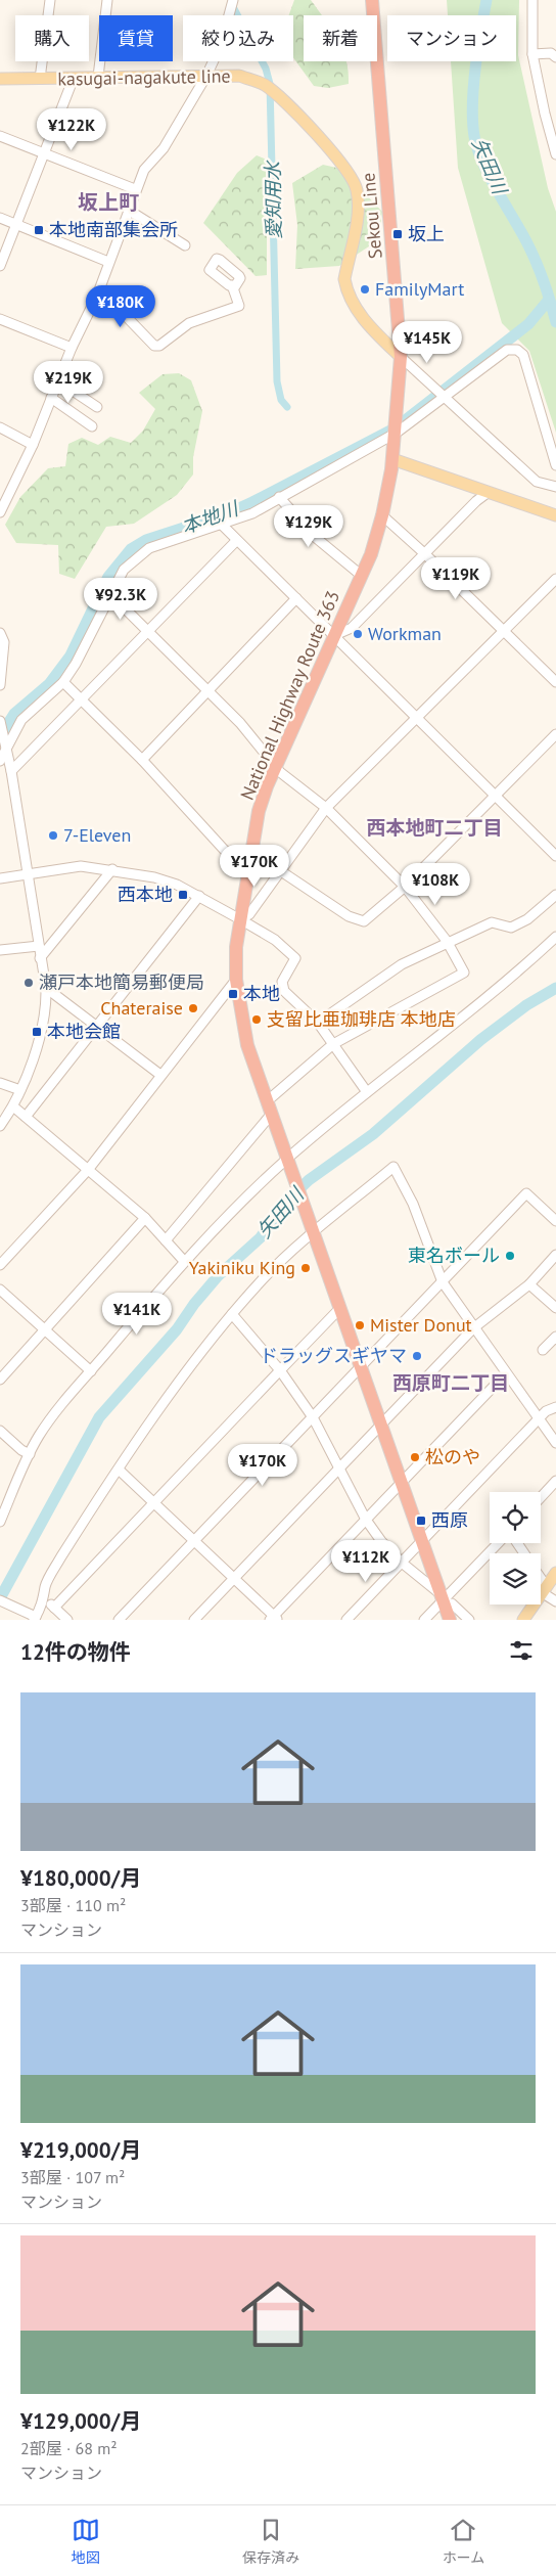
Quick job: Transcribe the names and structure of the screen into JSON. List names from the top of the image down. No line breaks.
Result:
{"streets":{"highway":["Sekou Line","National Highway Route 363"],"main road":["kasugai-nagakute line"]},"crossings":[["kasugai-nagakute line","Sekou Line"],["Sekou Line","National Highway Route 363"]],"districts":["坂上町","西本地町二丁目","西原町二丁目"],"water":["矢田川","愛知用水","本地川"],"places":{"transit":["本地南部集会所","坂上","西本地","本地","本地会館","西原"],"other":["FamilyMart","Workman","7-Eleven","瀬戸本地簡易郵便局","Chateraise","支留比亜珈琲店 本地店","東名ボール","Yakiniku King","Mister Donut","ドラッグスギヤマ","松のや"]},"page":{"chip":["購入","賃貸","絞り込み","新着","マンション"],"price":["¥122K","¥180K","¥145K","¥219K","¥129K","¥119K","¥92.3K","¥170K","¥108K","¥141K","¥170K","¥112K"],"heading":"12件の物件","list":[{"name":"¥180,000/月","note":"3部屋 · 110 m² · マンション"},{"name":"¥219,000/月","note":"3部屋 · 107 m² · マンション"},{"name":"¥129,000/月","note":"2部屋 · 68 m² · マンション"}],"tabs":["地図","保存済み","ホーム"]}}
